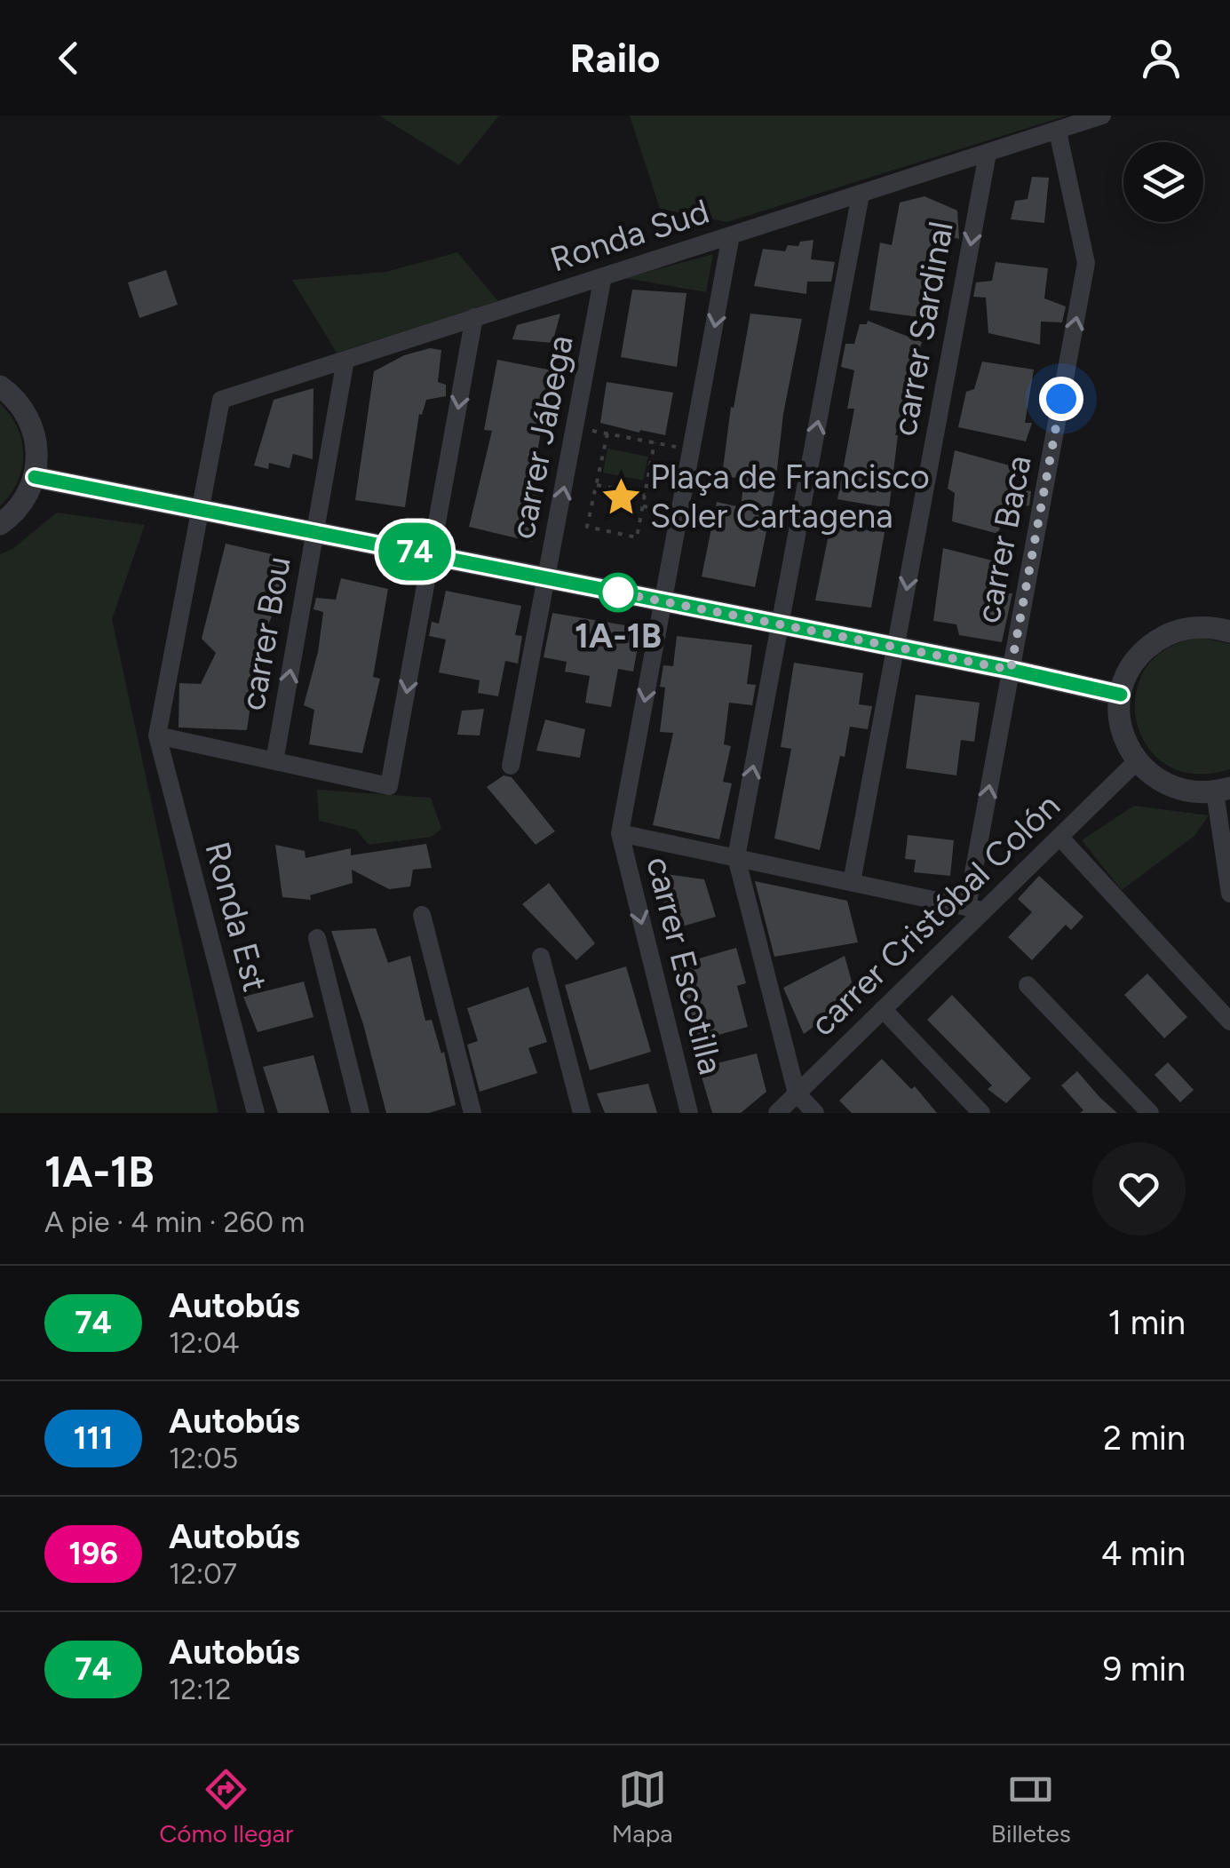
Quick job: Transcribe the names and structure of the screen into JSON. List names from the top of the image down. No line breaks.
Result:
{"streets":{"street":["Ronda Sud","carrer Sardinal","carrer Jábega","carrer Baca","carrer Bou","carrer Cristóbal Colón","Ronda Est","carrer Escotilla"]},"crossings":[["Ronda Sud","carrer Sardinal"],["Ronda Sud","carrer Jábega"],["Ronda Sud","carrer Baca"],["Ronda Sud","carrer Bou"],["carrer Baca","carrer Cristóbal Colón"]],"one_way":["carrer Baca"],"places":{"place":["Plaça de Francisco Soler Cartagena"],"other":["1A-1B"]},"lines":["bus line 74"],"page":{"header":"Railo","on_map":"74","heading":["1A-1B","A pie · 4 min · 260 m"],"list":[{"mark":"74","name":"Autobús","note":"12:04","value":"1 min"},{"mark":"111","name":"Autobús","note":"12:05","value":"2 min"},{"mark":"196","name":"Autobús","note":"12:07","value":"4 min"},{"mark":"74","name":"Autobús","note":"12:12","value":"9 min"}],"tabs":["Cómo llegar","Mapa","Billetes"]}}
